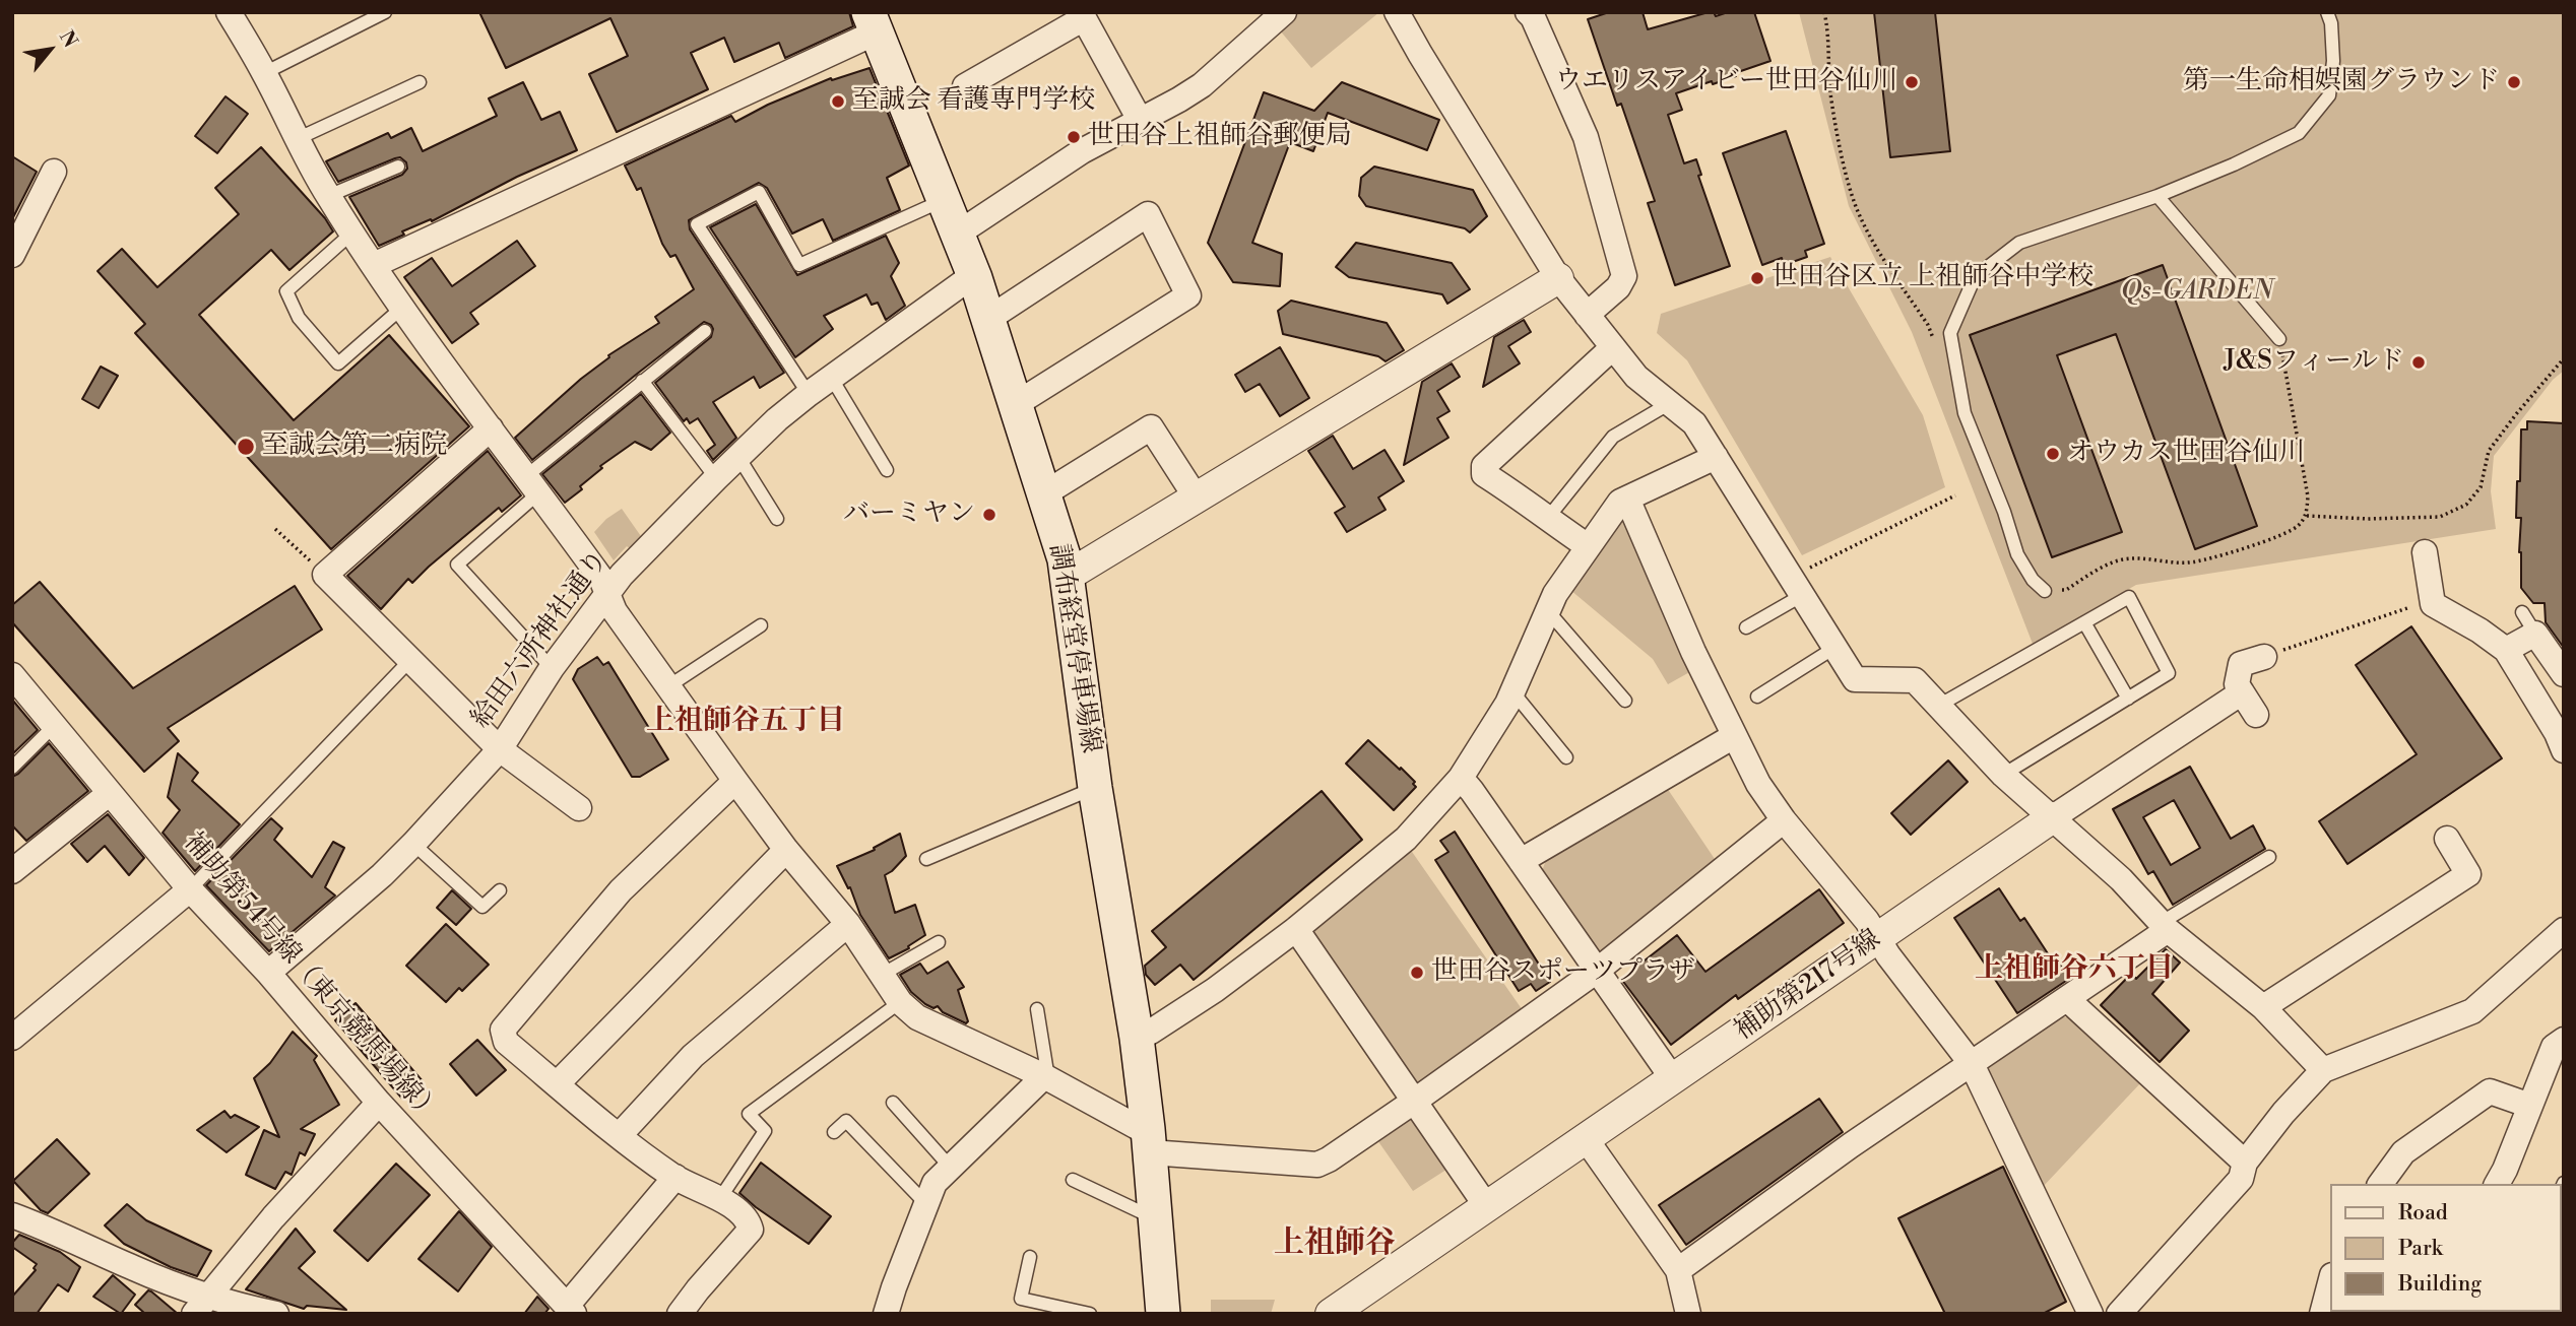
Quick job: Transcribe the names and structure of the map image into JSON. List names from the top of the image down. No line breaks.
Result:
{"streets":{"main road":["調布経堂停車場線"],"street":["給田六所神社通り","補助第54号線（東京競馬場線）","補助第217号線"]},"crossings":[["給田六所神社通り","調布経堂停車場線"],["給田六所神社通り","補助第54号線（東京競馬場線）"]],"districts":["上祖師谷五丁目","上祖師谷六丁目","上祖師谷"],"parks":["Qs-GARDEN"],"places":["ウエリスアイビー世田谷仙川","第一生命相娯園グラウンド","至誠会 看護専門学校","世田谷上祖師谷郵便局","世田谷区立 上祖師谷中学校","J&Sフィールド","至誠会第二病院","オウカス世田谷仙川","バーミヤン","世田谷スポーツプラザ"],"legend":["Road","Park","Building"],"north":"top right"}
